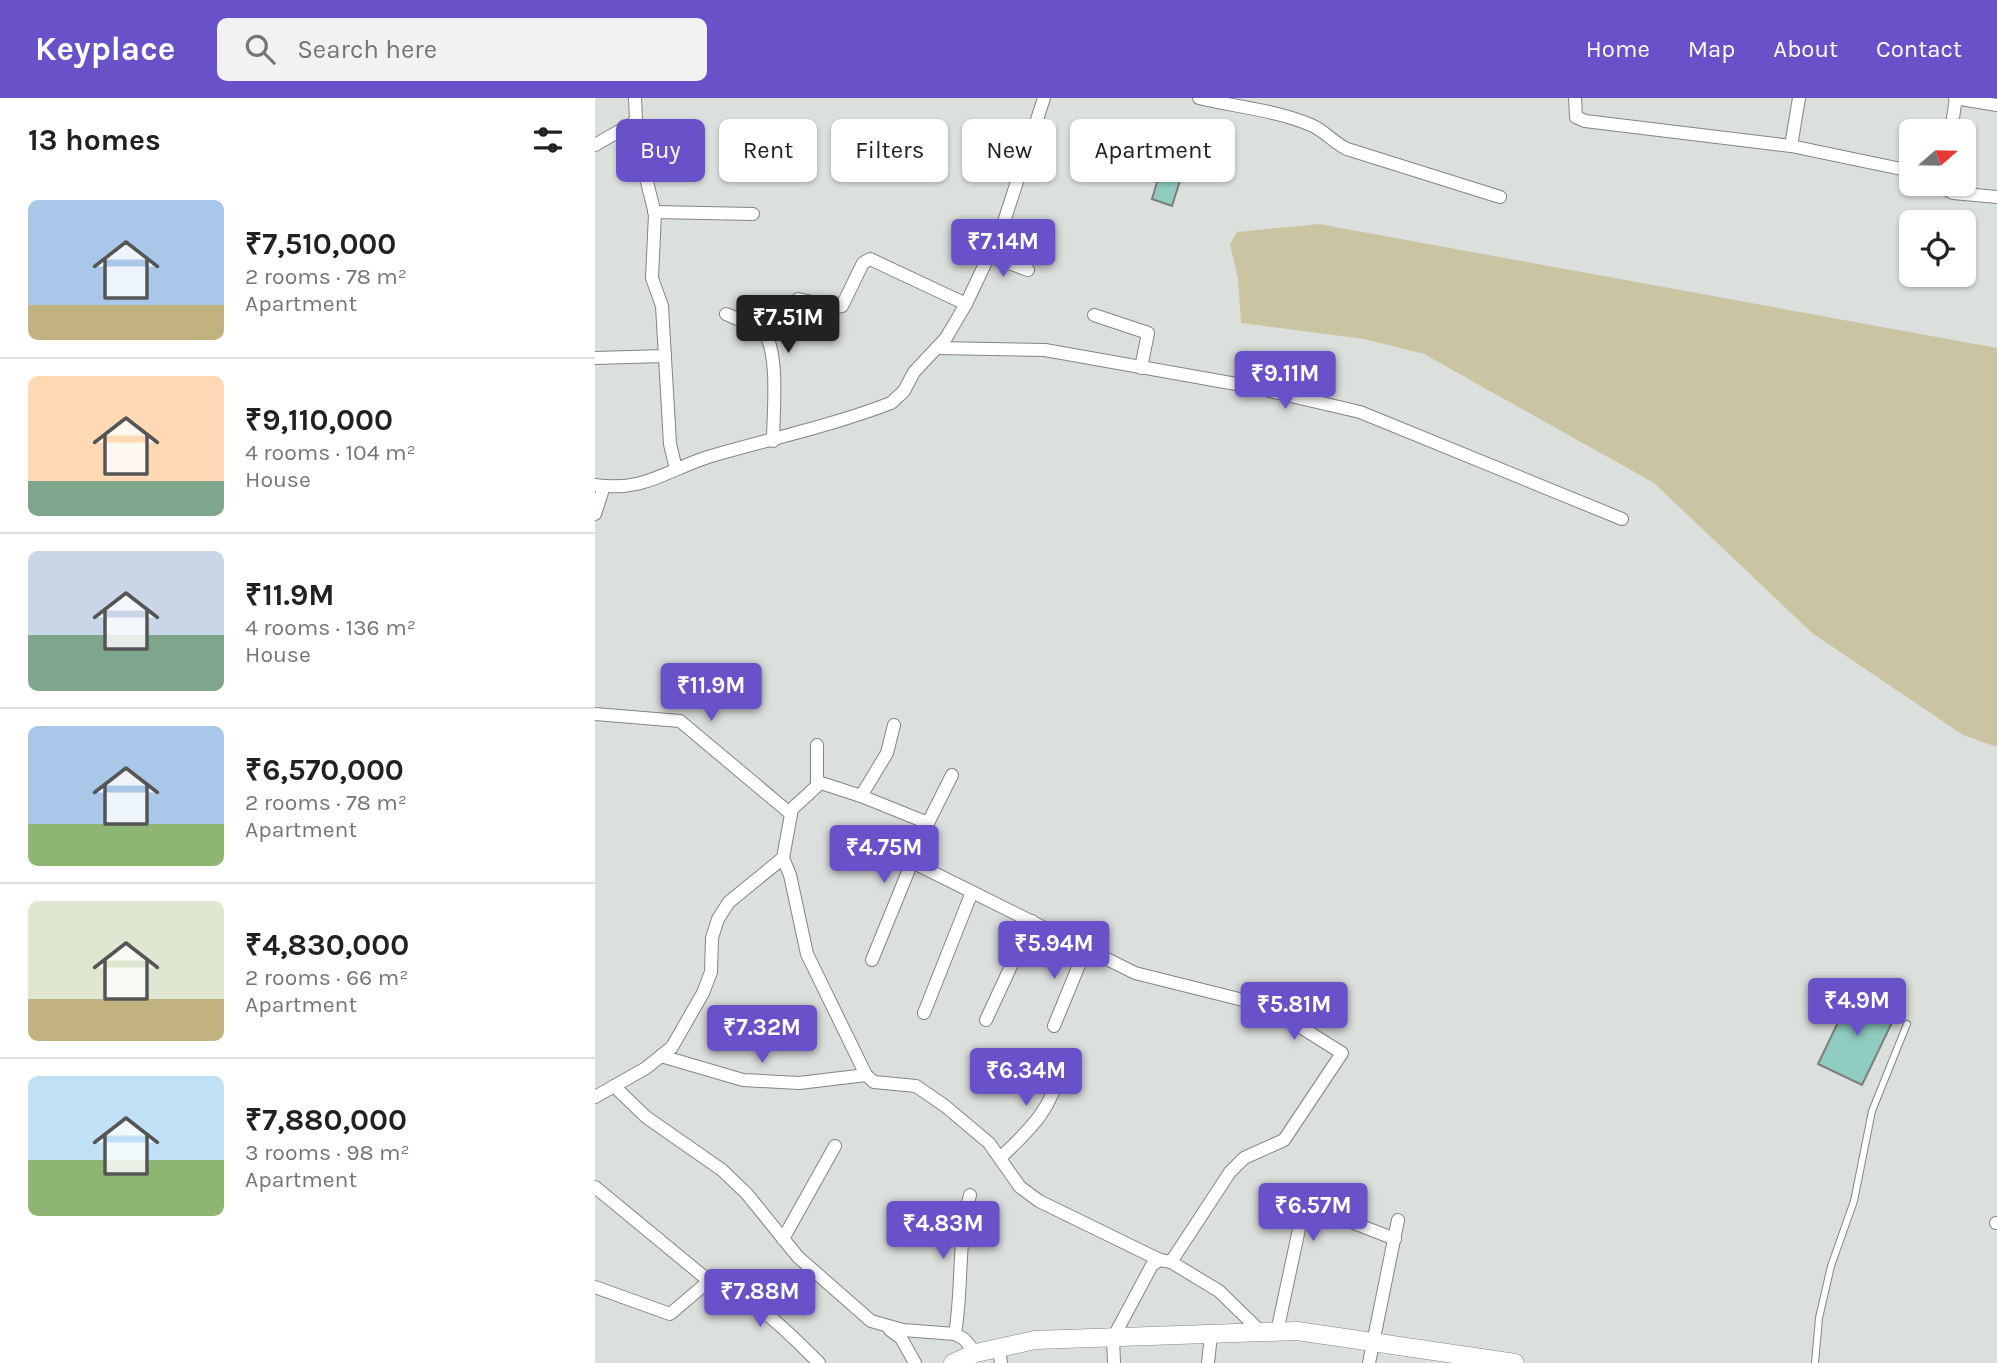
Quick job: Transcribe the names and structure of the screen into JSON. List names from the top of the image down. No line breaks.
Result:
{"north":"right","page":{"header":"Keyplace","search":"Search here","nav":["Home","Map","About","Contact"],"heading":"13 homes","chip":["Buy","Rent","Filters","New","Apartment"],"list":[{"name":"₹7,510,000","note":"2 rooms · 78 m² · Apartment"},{"name":"₹9,110,000","note":"4 rooms · 104 m² · House"},{"name":"₹11.9M","note":"4 rooms · 136 m² · House"},{"name":"₹6,570,000","note":"2 rooms · 78 m² · Apartment"},{"name":"₹4,830,000","note":"2 rooms · 66 m² · Apartment"},{"name":"₹7,880,000","note":"3 rooms · 98 m² · Apartment"}],"price":["₹7.14M","₹7.51M","₹9.11M","₹11.9M","₹4.75M","₹5.94M","₹4.9M","₹5.81M","₹7.32M","₹6.34M","₹6.57M","₹4.83M","₹7.88M"]}}
